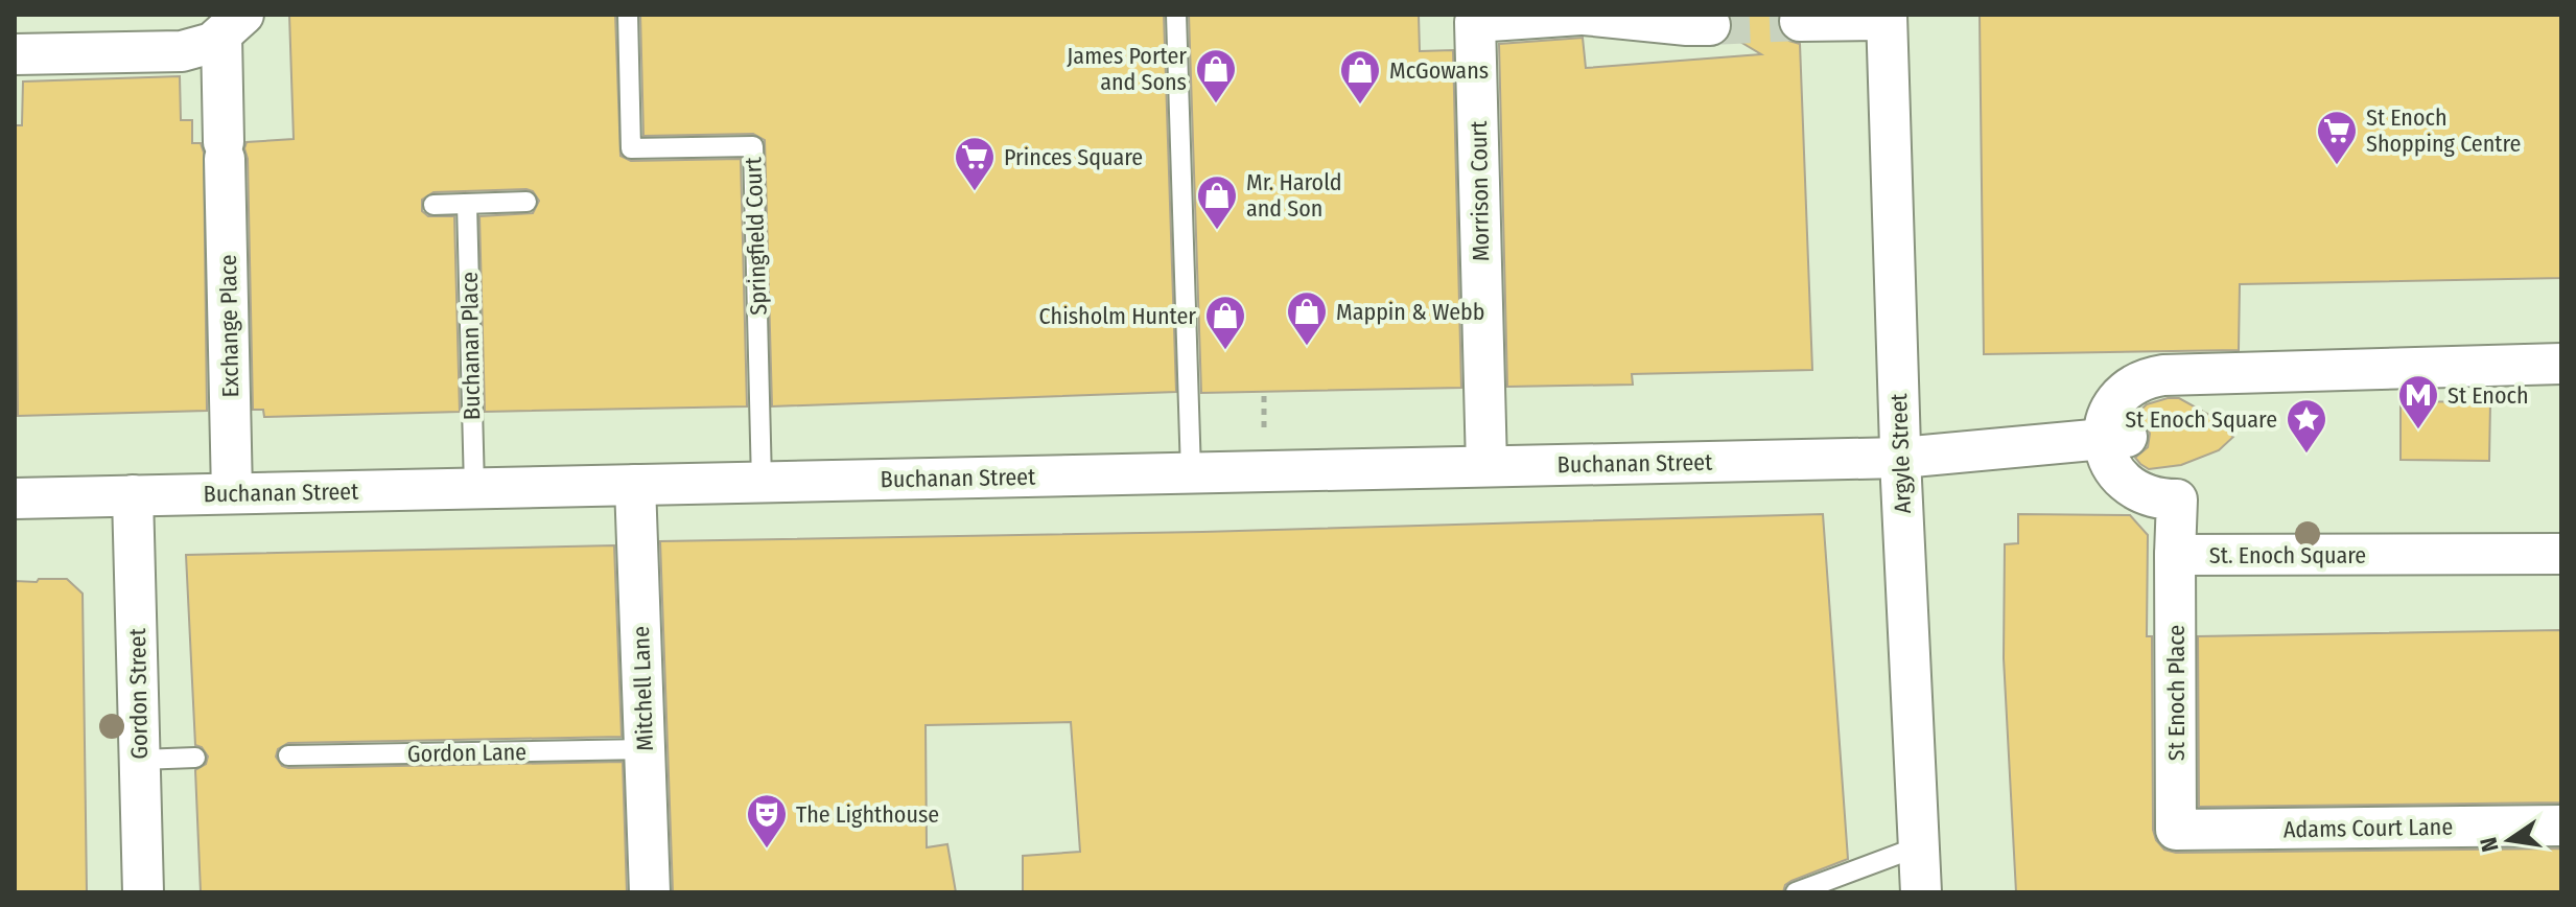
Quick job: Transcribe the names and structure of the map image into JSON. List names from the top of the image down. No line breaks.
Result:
{"streets":{"street":["Morrison Court","Exchange Place","Argyle Street","Buchanan Street","St. Enoch Square","Mitchell Lane","St Enoch Place","Gordon Street","Adams Court Lane"],"lane":["Springfield Court","Buchanan Place","Gordon Lane"]},"crossings":[["Morrison Court","Buchanan Street"],["Springfield Court","Buchanan Street"],["Exchange Place","Buchanan Street"],["Buchanan Place","Buchanan Street"],["Argyle Street","Buchanan Street"],["Buchanan Street","Mitchell Lane"],["Buchanan Street","Gordon Street"],["St. Enoch Square","St Enoch Place"],["Mitchell Lane","Gordon Lane"],["St Enoch Place","Adams Court Lane"]],"places":{"shop":["James Porter and Sons","McGowans","Mr. Harold and Son","Mappin & Webb","Chisholm Hunter"],"supermarket":["St Enoch Shopping Centre","Princes Square"],"metro station":["St Enoch"],"place":["St Enoch Square"],"theatre":["The Lighthouse"]},"north":"left"}
